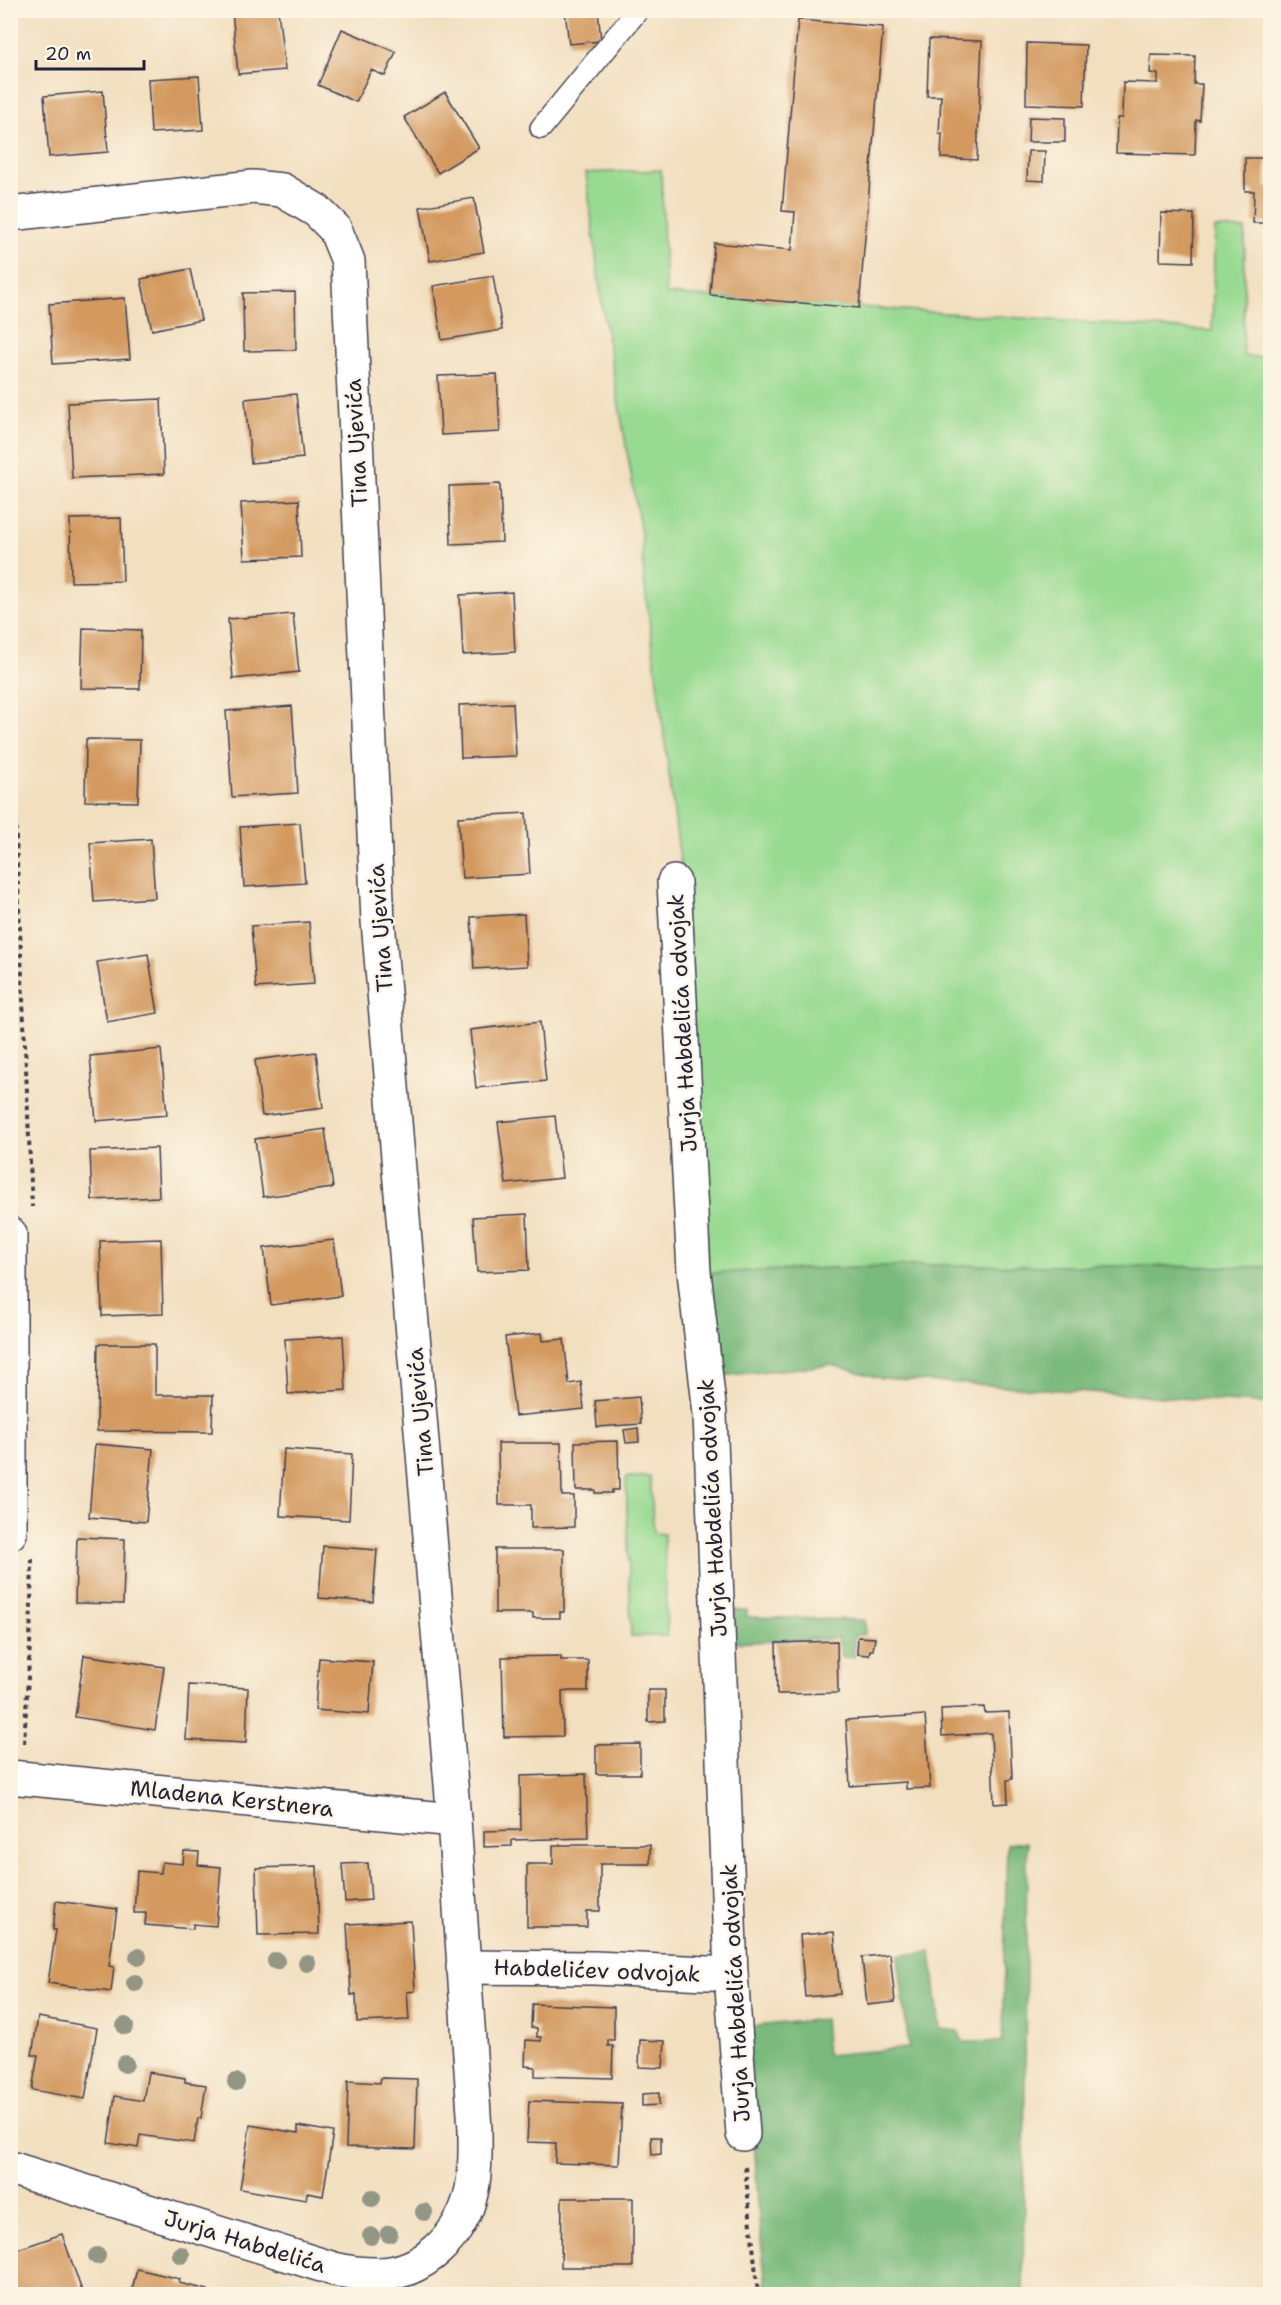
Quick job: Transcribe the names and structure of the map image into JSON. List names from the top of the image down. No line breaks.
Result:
{"streets":{"street":["Tina Ujevića","Jurja Habdelića odvojak","Mladena Kerstnera","Habdelićev odvojak","Jurja Habdelića"]},"crossings":[["Tina Ujevića","Mladena Kerstnera"],["Tina Ujevića","Habdelićev odvojak"],["Tina Ujevića","Jurja Habdelića"],["Jurja Habdelića odvojak","Habdelićev odvojak"],["Habdelićev odvojak","Jurja Habdelića"]],"scale_bar":"20 m"}
